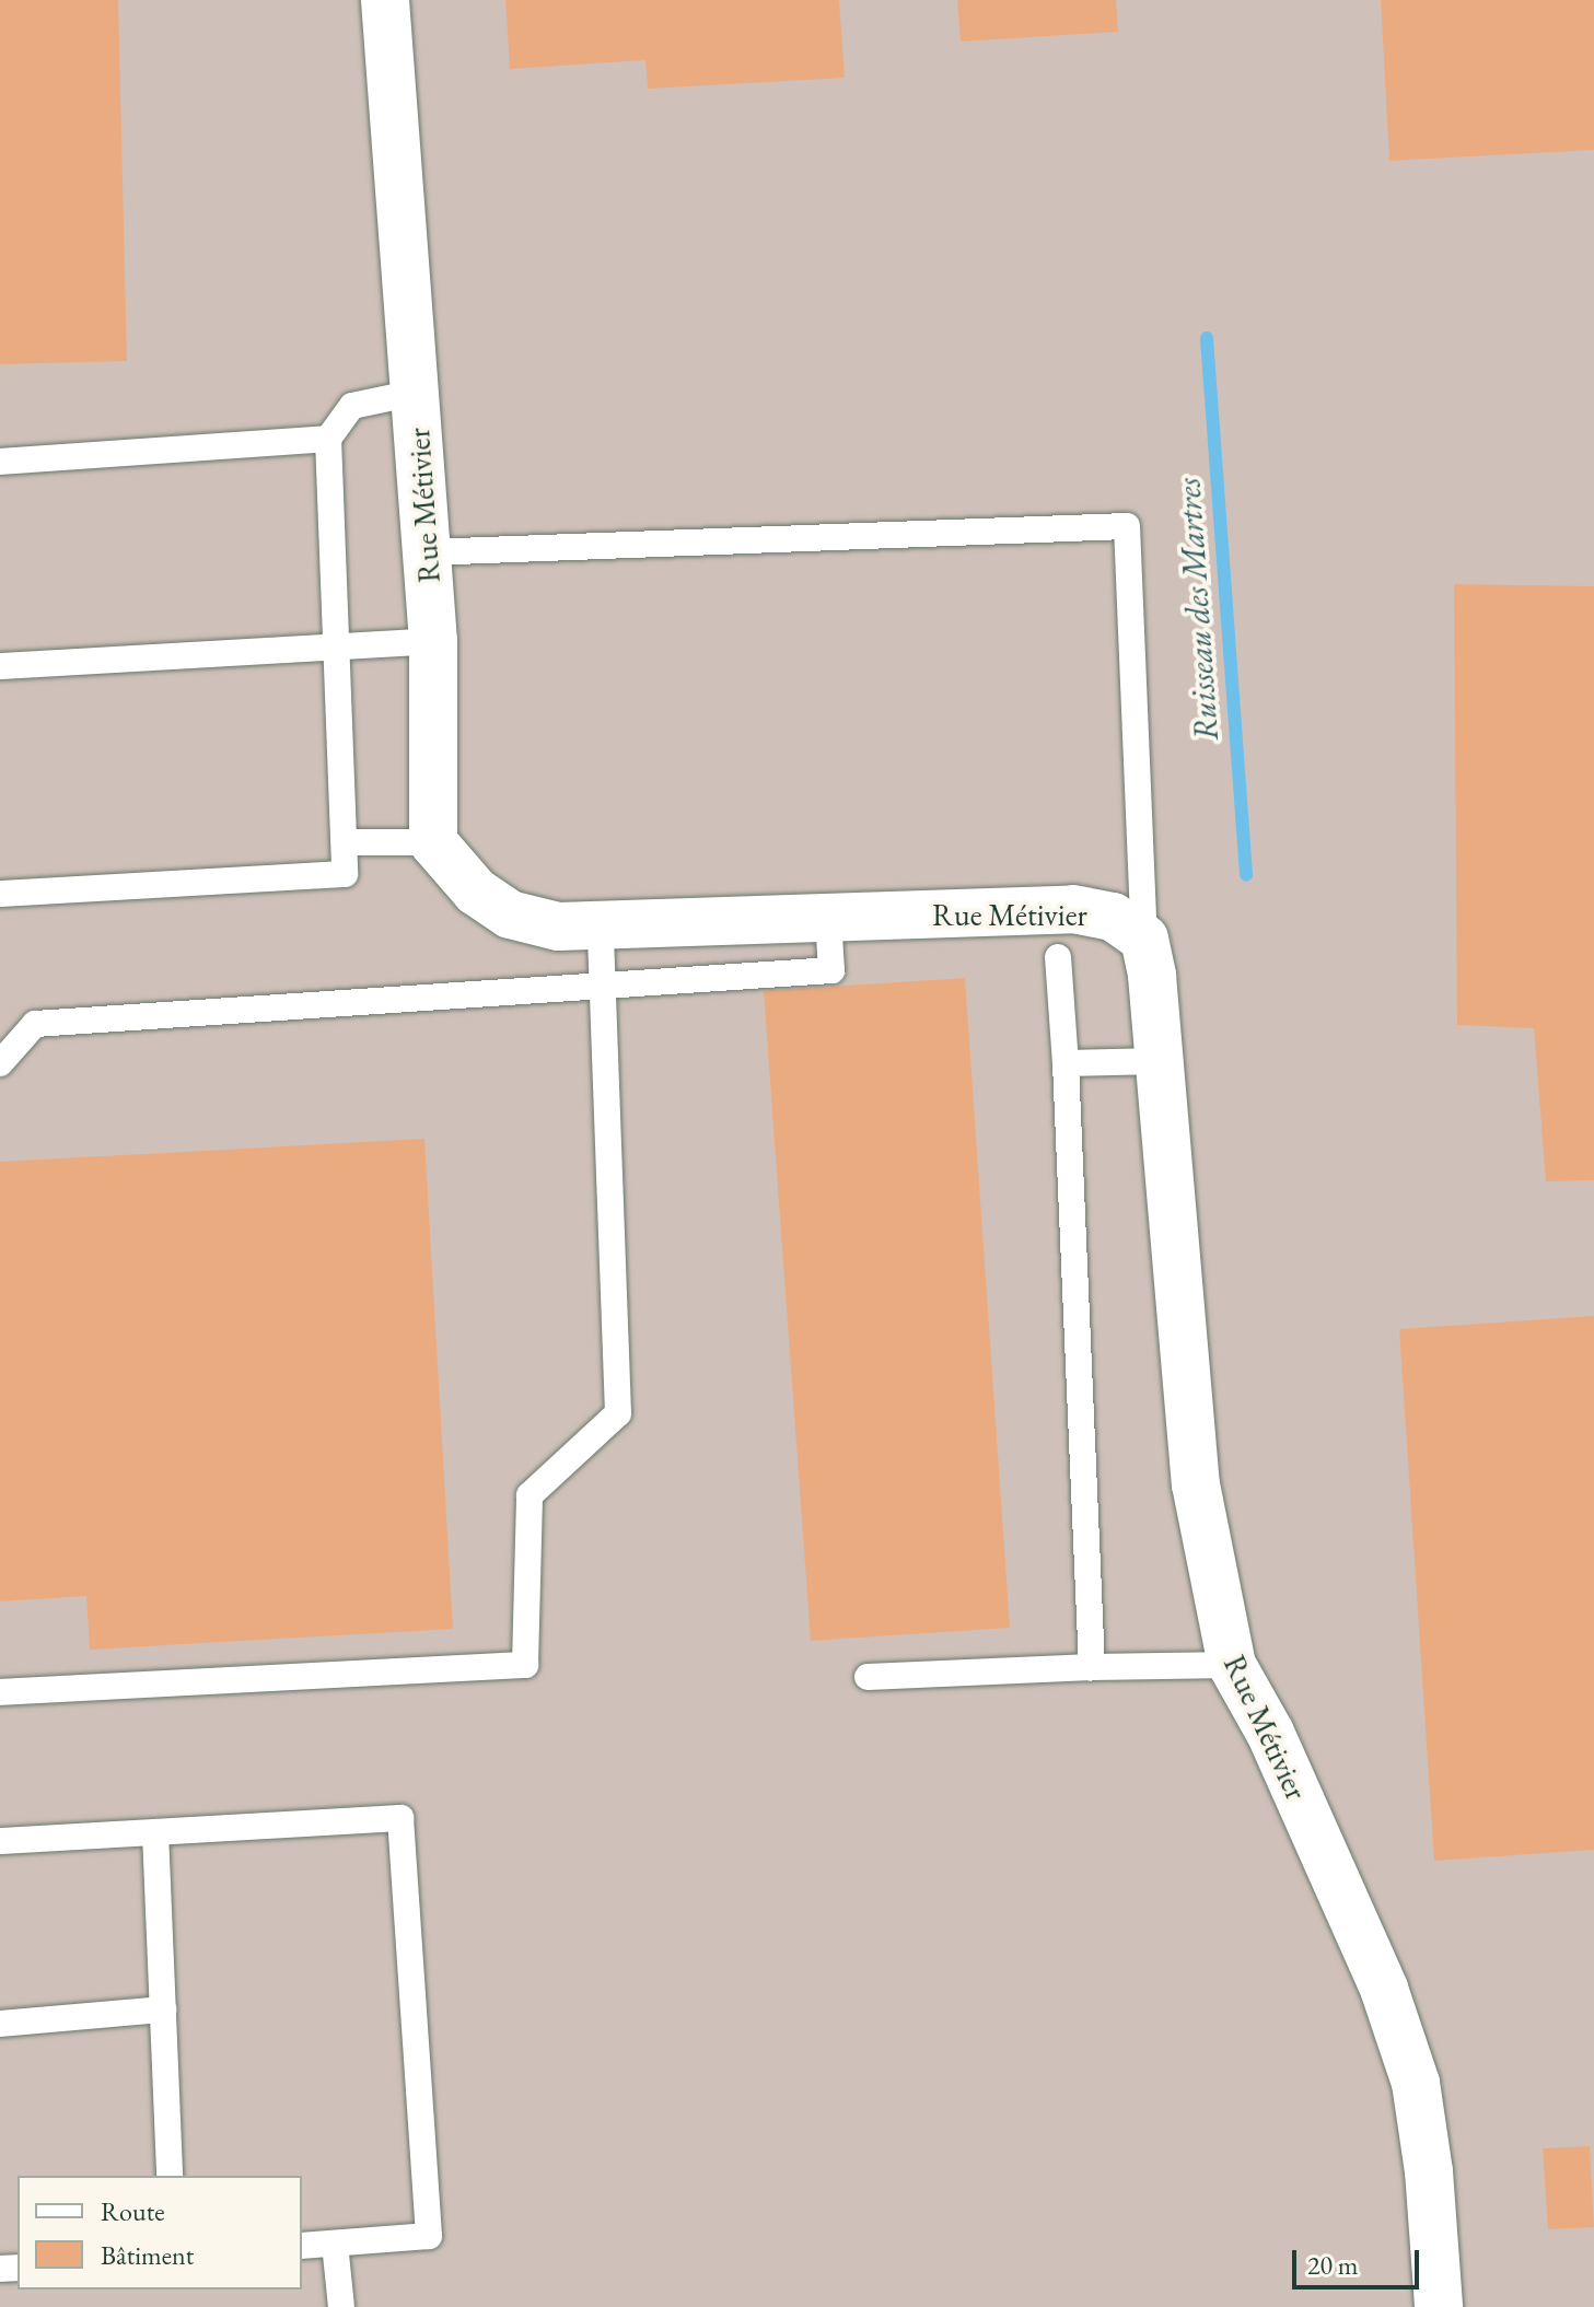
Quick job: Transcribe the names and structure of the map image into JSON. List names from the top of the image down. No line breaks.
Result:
{"streets":{"street":["Rue Métivier"]},"water":["Ruisseau des Martres"],"legend":["Route","Bâtiment"],"scale_bar":"20 m"}
